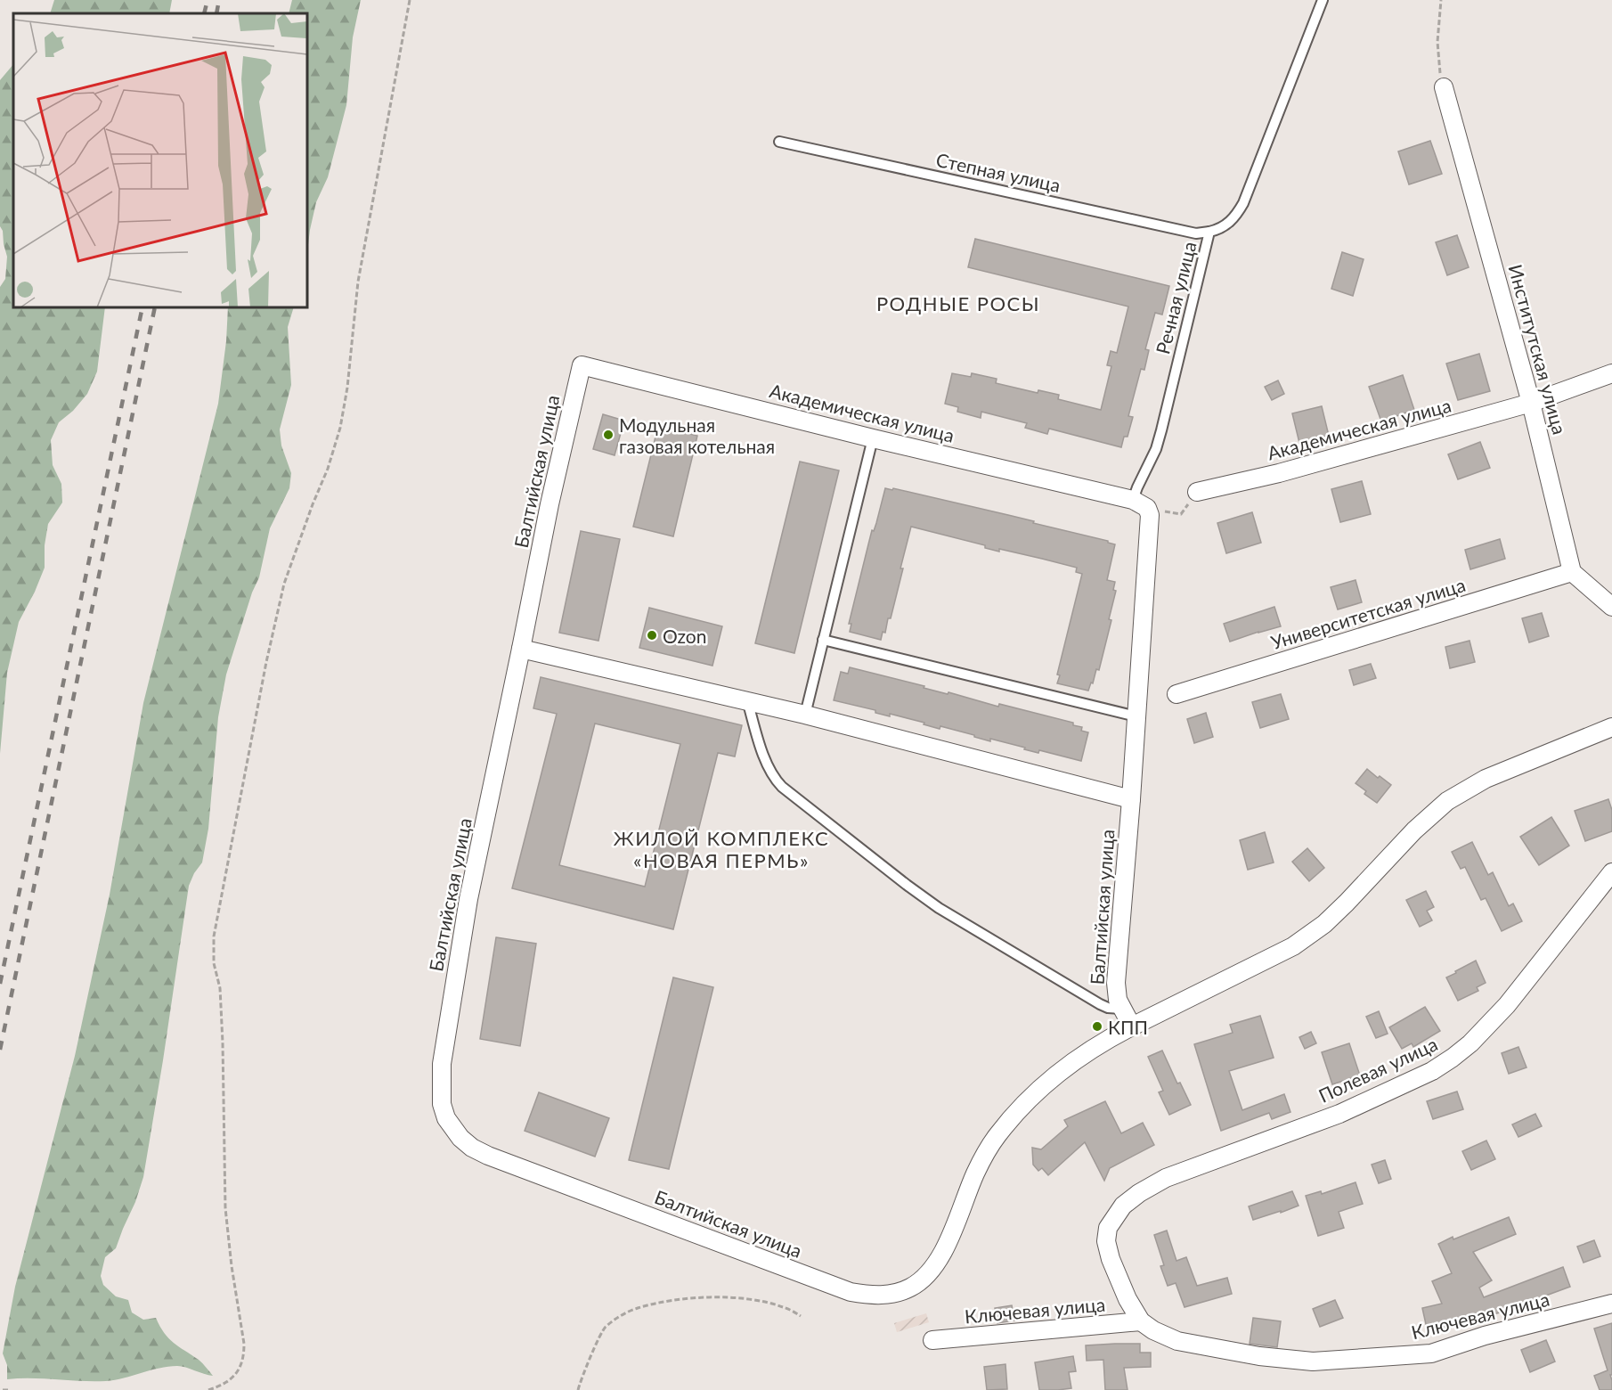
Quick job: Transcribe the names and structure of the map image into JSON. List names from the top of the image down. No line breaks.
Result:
{"streets":{"street":["Институтская улица","Академическая улица","Балтийская улица","Университетская улица","Полевая улица","Ключевая улица"],"lane":["Степная улица","Речная улица"]},"crossings":[["Степная улица","Речная улица"],["Речная улица","Академическая улица"],["Речная улица","Балтийская улица"],["Институтская улица","Академическая улица"],["Институтская улица","Университетская улица"],["Академическая улица","Балтийская улица"],["Полевая улица","Ключевая улица"]],"districts":["РОДНЫЕ РОСЫ","ЖИЛОЙ КОМПЛЕКС «НОВАЯ ПЕРМЬ»"],"places":["Модульная газовая котельная","Ozon","КПП"]}
